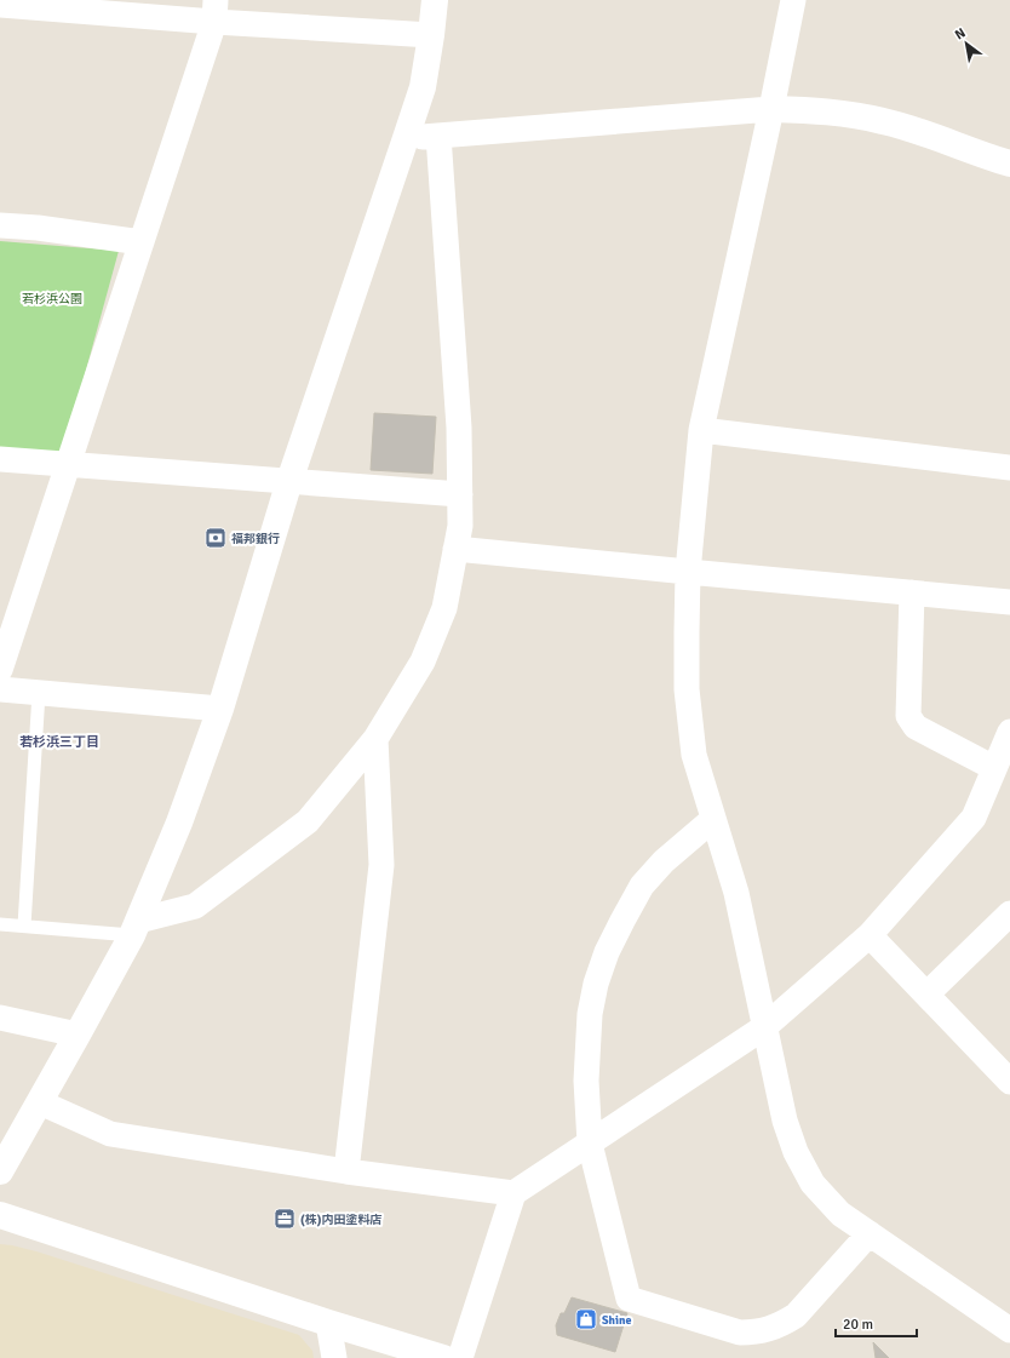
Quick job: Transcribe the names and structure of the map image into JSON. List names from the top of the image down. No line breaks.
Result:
{"districts":["若杉浜三丁目"],"parks":["若杉浜公園"],"places":{"bank":["福邦銀行"],"office":["(株)内田塗料店"],"shop":["Shine"]},"scale_bar":"20 m","north":"top left"}
